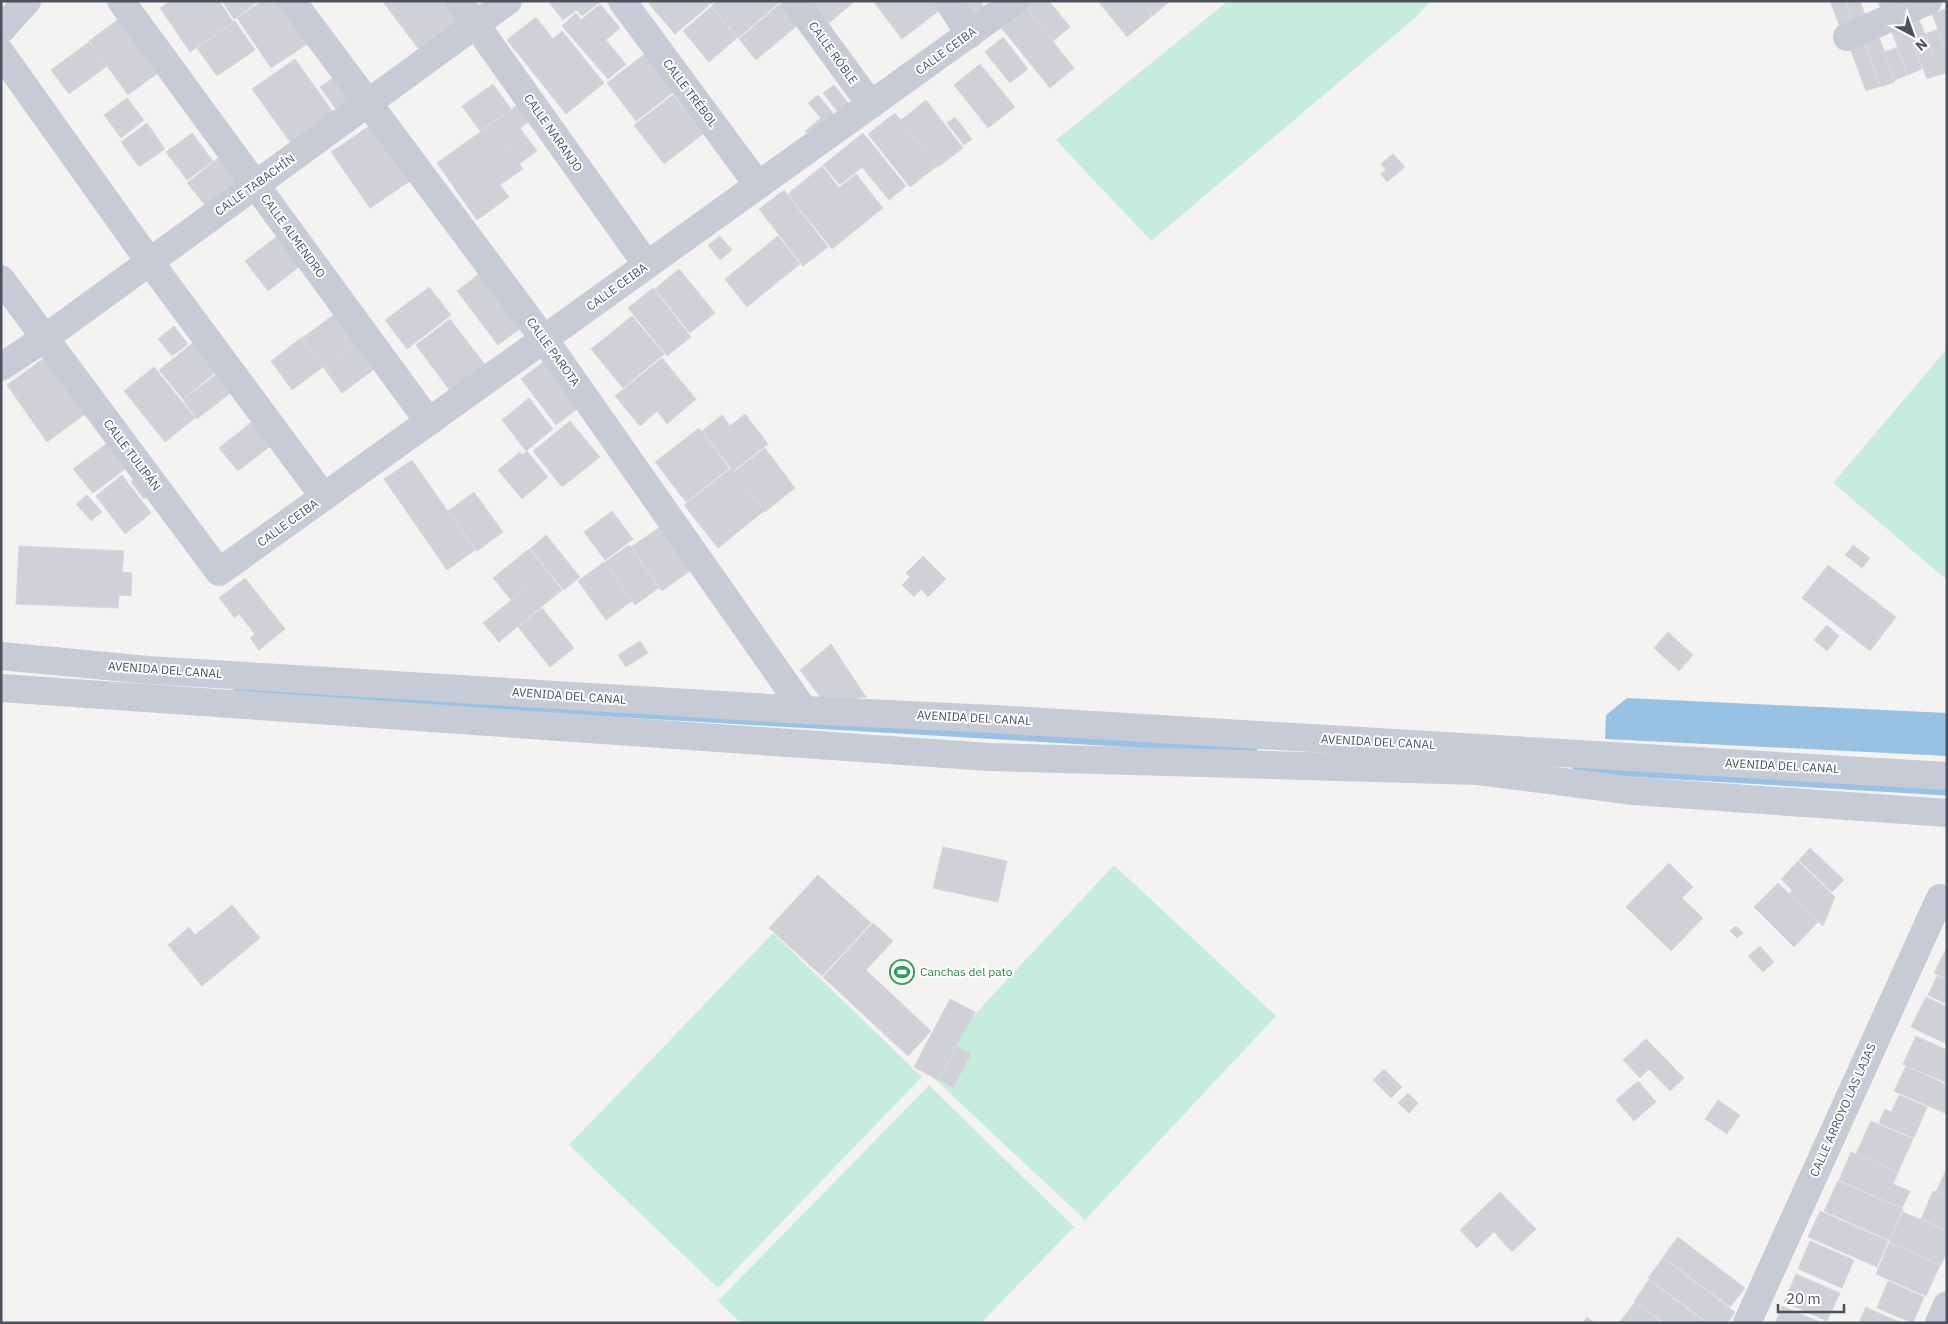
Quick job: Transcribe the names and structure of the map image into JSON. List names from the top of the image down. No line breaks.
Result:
{"streets":{"street":["CALLE CEIBA","CALLE RÓBLE","CALLE TRÉBOL","CALLE NARANJO","CALLE TABACHÍN","CALLE ALMENDRO","CALLE PAROTA","CALLE TULIPÁN","AVENIDA DEL CANAL","CALLE ARROYO LAS LAJAS"]},"crossings":[["CALLE CEIBA","CALLE RÓBLE"],["CALLE CEIBA","CALLE TRÉBOL"],["CALLE CEIBA","CALLE NARANJO"],["CALLE CEIBA","CALLE ALMENDRO"],["CALLE CEIBA","CALLE PAROTA"],["CALLE CEIBA","CALLE TULIPÁN"],["CALLE NARANJO","CALLE TABACHÍN"],["CALLE TABACHÍN","CALLE ALMENDRO"],["CALLE TABACHÍN","CALLE PAROTA"],["CALLE TABACHÍN","CALLE TULIPÁN"],["CALLE PAROTA","AVENIDA DEL CANAL"]],"places":{"sports":["Canchas del pato"]},"scale_bar":"20 m","north":"bottom right"}
